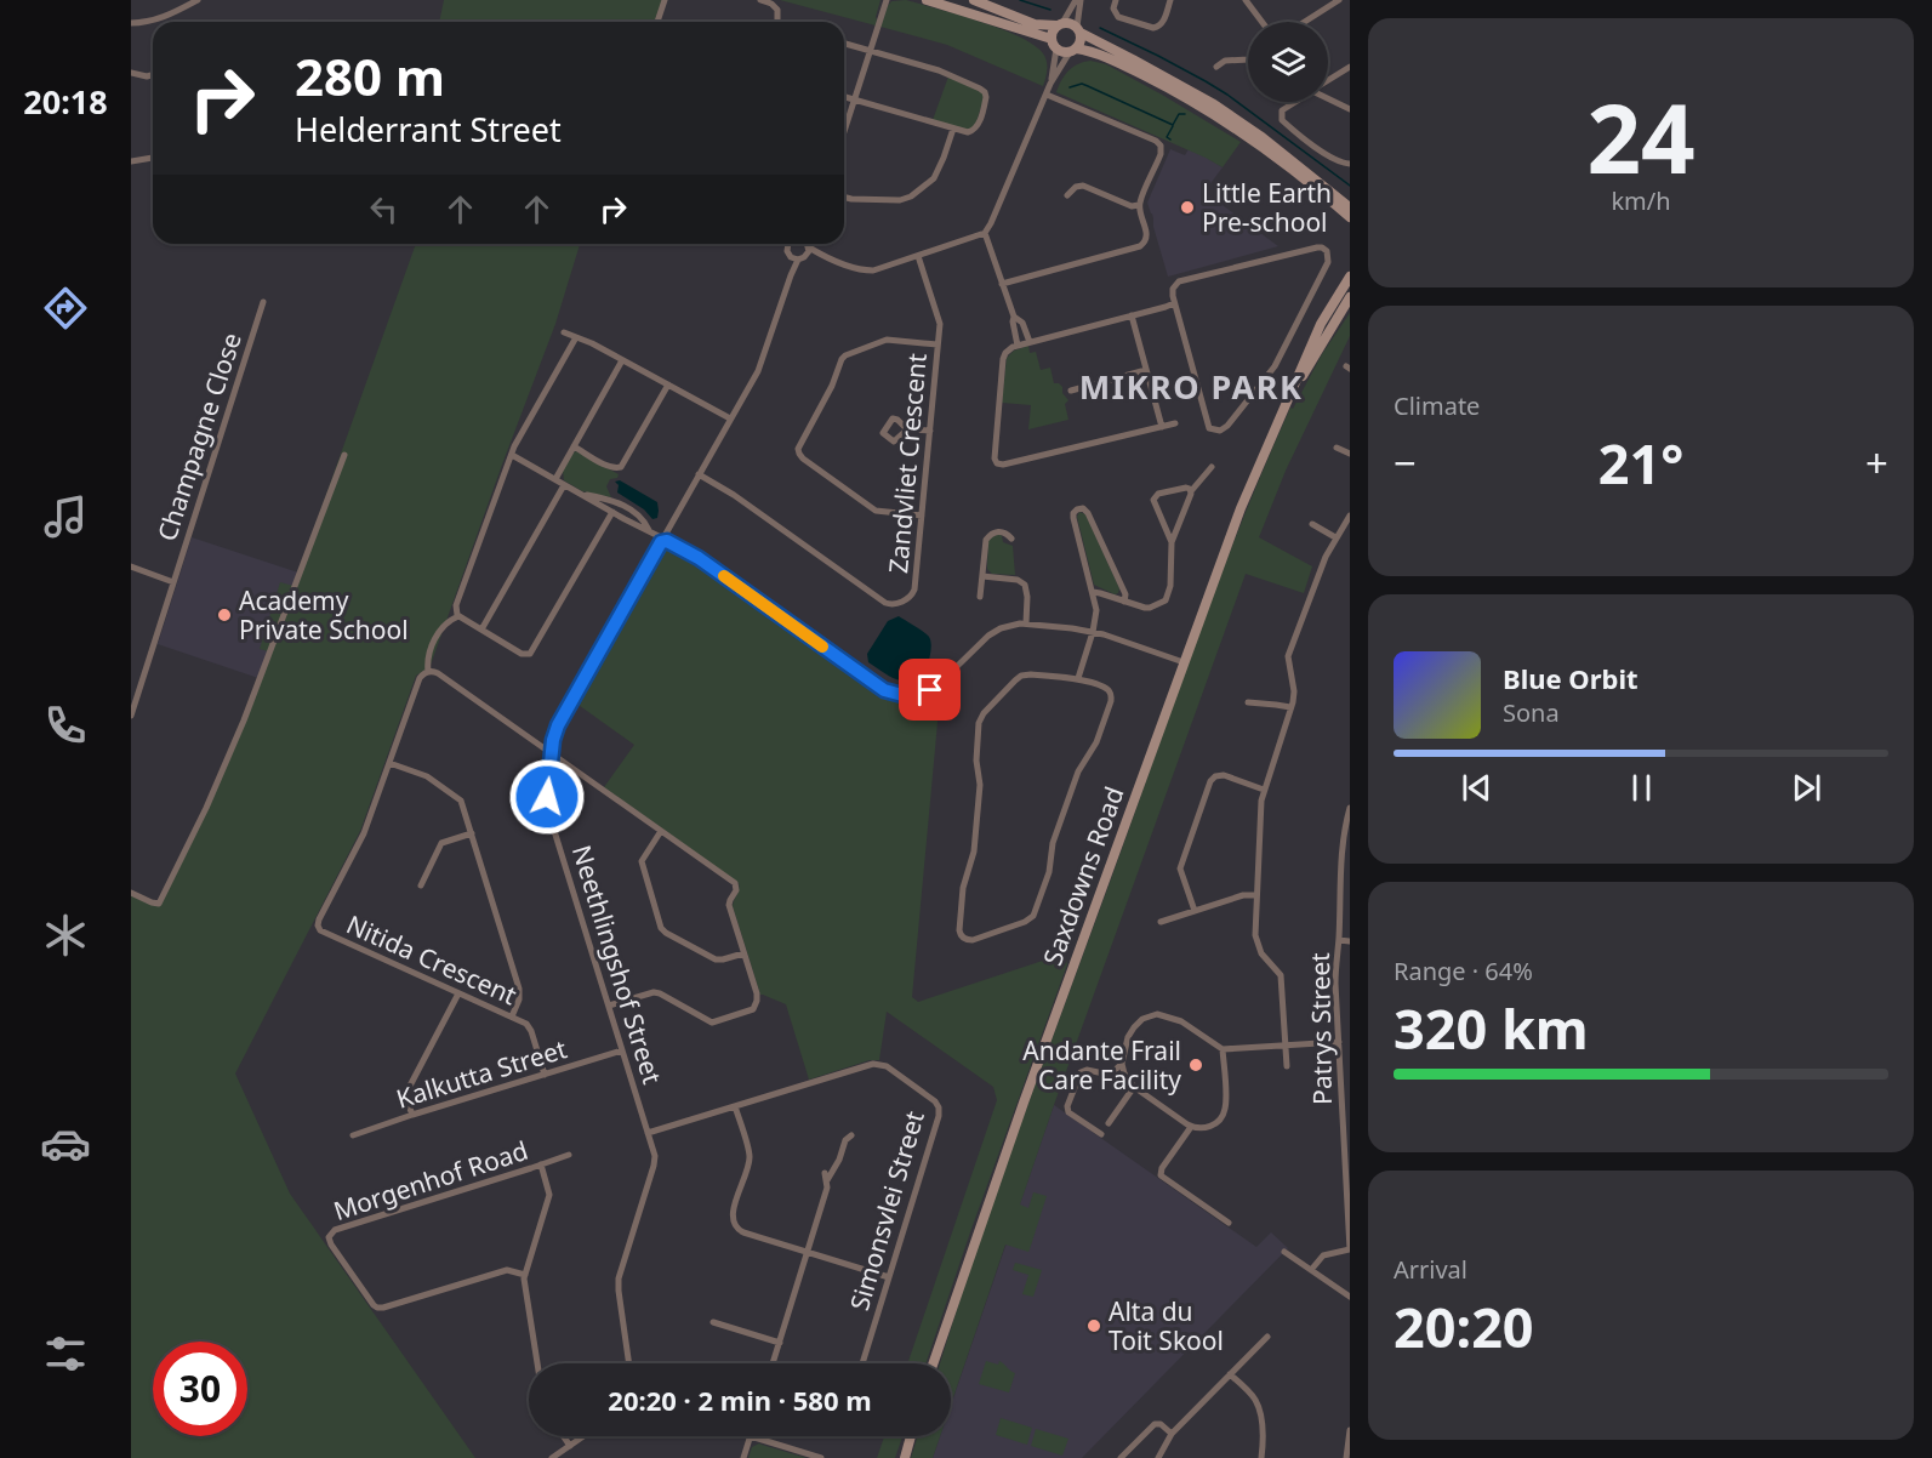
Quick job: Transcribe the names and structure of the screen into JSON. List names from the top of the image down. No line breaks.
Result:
{"streets":{"street":["Champagne Close","Zandvliet Crescent","Saxdowns Road","Nitida Crescent","Neethlingshof Street","Patrys Street","Kalkutta Street","Morgenhof Road","Simonsvlei Street"]},"crossings":[["Zandvliet Crescent","Neethlingshof Street"],["Nitida Crescent","Kalkutta Street"],["Neethlingshof Street","Kalkutta Street"],["Neethlingshof Street","Simonsvlei Street"]],"districts":["MIKRO PARK"],"places":["Little Earth Pre-school","Academy Private School","Andante Frail Care Facility","Alta du Toit Skool"],"page":{"tabs":"20:18","tile":[["24","km/h"],"Climate",["Range · 64%","320 km"],["Arrival","20:20"]],"turn":["280 m","Helderrant Street"],"heat":["−","21°","+"],"song":["Blue Orbit","Sona"],"limit":"30","trip":"20:20 · 2 min · 580 m"}}
